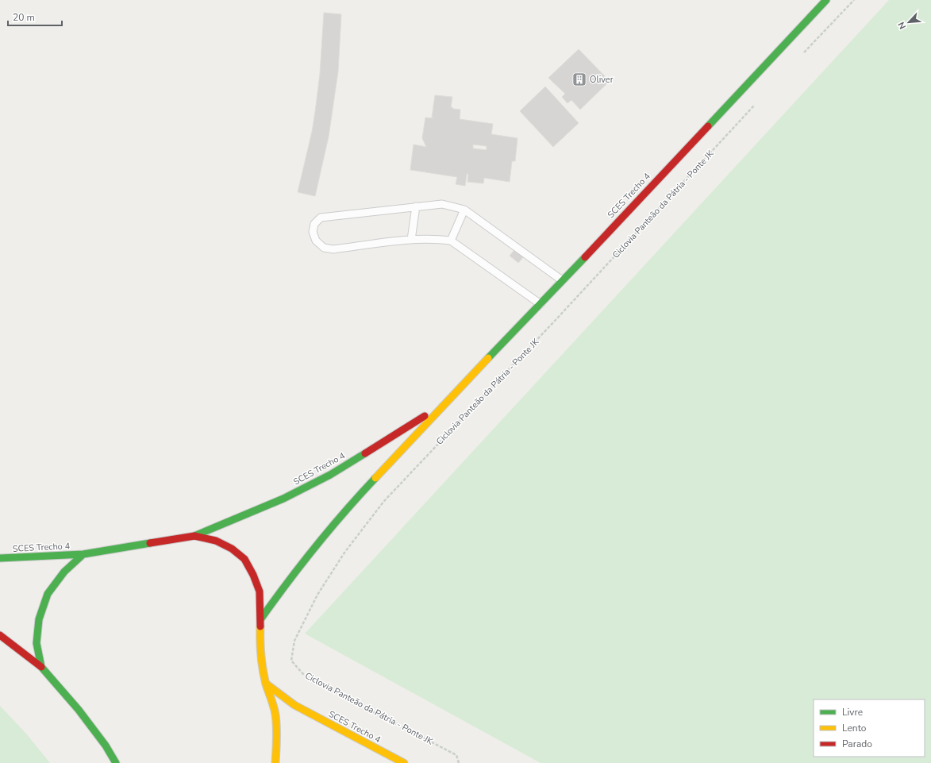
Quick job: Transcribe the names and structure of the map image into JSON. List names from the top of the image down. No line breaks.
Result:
{"streets":{"street":["SCES Trecho 4"],"path":["Ciclovia Panteão da Pátria - Ponte JK"]},"places":{"building":["Oliver"]},"legend":["Livre","Lento","Parado"],"scale_bar":"20 m","north":"bottom left"}
